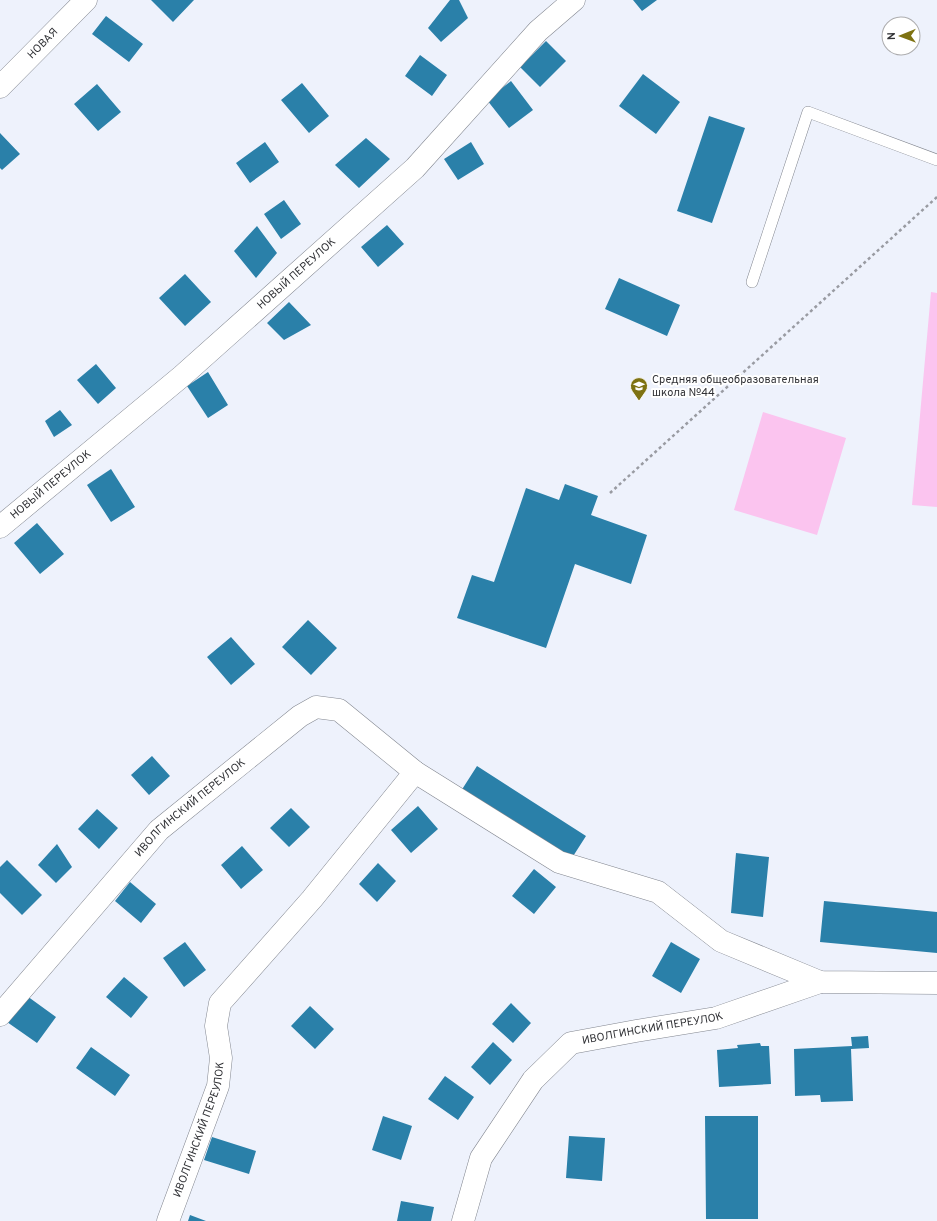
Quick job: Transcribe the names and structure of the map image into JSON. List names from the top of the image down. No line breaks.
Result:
{"streets":{"street":["НОВАЯ","НОВЫЙ ПЕРЕУЛОК","ИВОЛГИНСКИЙ ПЕРЕУЛОК"]},"places":{"school or university":["Средняя общеобразовательная школа №44"]},"north":"left"}
